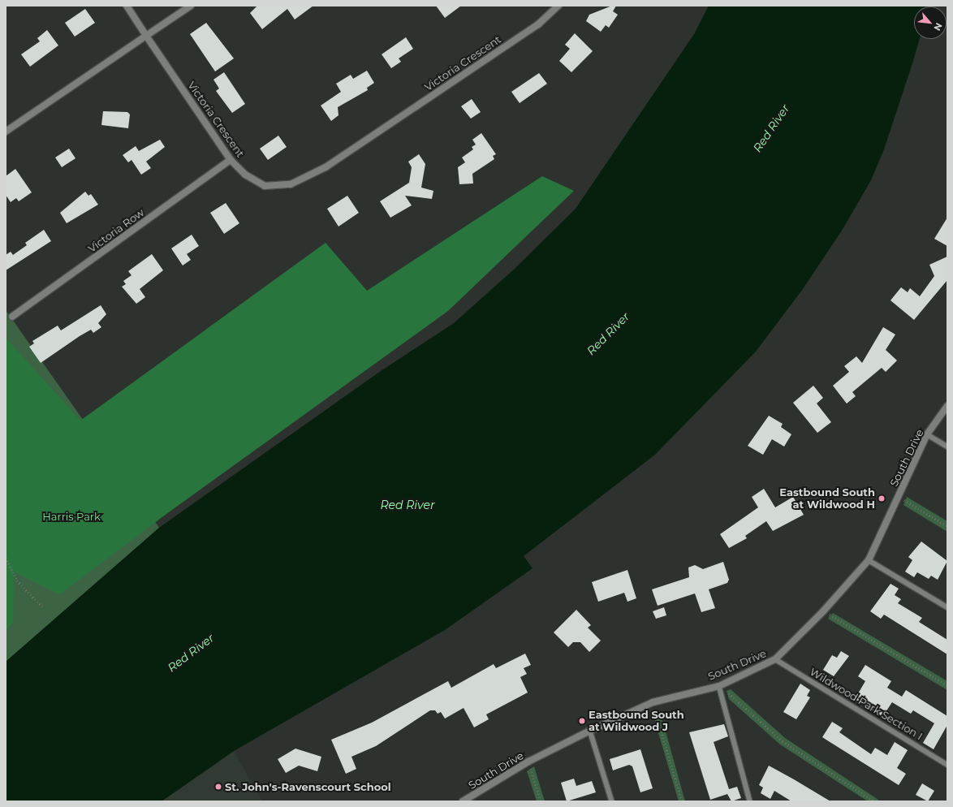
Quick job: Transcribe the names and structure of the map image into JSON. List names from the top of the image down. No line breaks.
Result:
{"streets":{"street":["Victoria Crescent","Victoria Row","South Drive"],"lane":["Wildwood Park Section I"]},"crossings":[["Victoria Crescent","Victoria Row"],["South Drive","Wildwood Park Section I"]],"water":["Red River"],"parks":["Harris Park"],"places":["Eastbound South at Wildwood H","Eastbound South at Wildwood J","St. John's-Ravenscourt School"],"north":"bottom right"}
